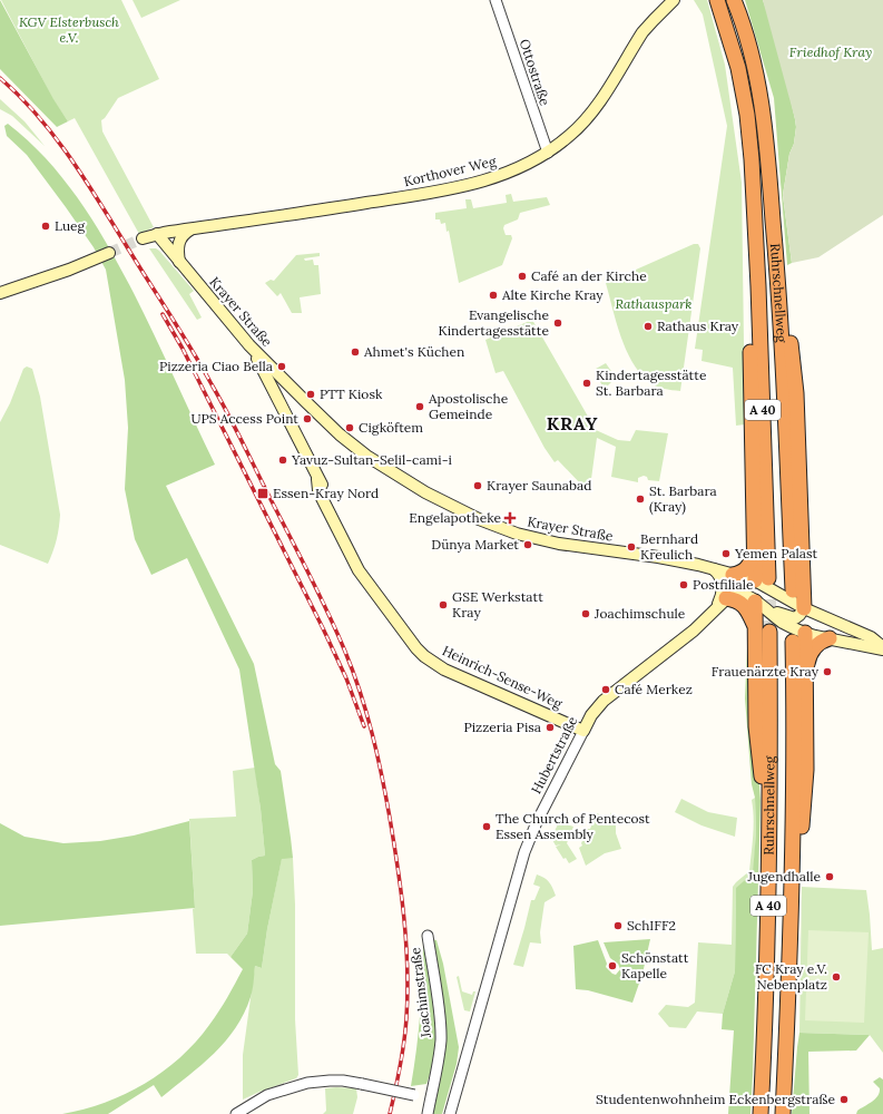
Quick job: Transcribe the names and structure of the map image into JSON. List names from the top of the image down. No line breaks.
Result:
{"streets":{"highway":["Ruhrschnellweg","A 40"],"main road":["Korthover Weg","Krayer Straße","Heinrich-Sense-Weg","Hubertstraße"],"street":["Ottostraße","Joachimstraße"]},"crossings":[["Ottostraße","Korthover Weg"],["Korthover Weg","Krayer Straße"],["Ruhrschnellweg","Krayer Straße"],["Krayer Straße","Heinrich-Sense-Weg"],["Heinrich-Sense-Weg","Hubertstraße"]],"districts":["KRAY"],"parks":["KGV Elsterbusch e.V.","Friedhof Kray","Rathauspark"],"places":{"other":["Lueg","Café an der Kirche","Alte Kirche Kray","Evangelische Kindertagesstätte","Rathaus Kray","Ahmet's Küchen","Pizzeria Ciao Bella","Kindertagesstätte St. Barbara","PTT Kiosk","Apostolische Gemeinde","UPS Access Point","Cigköftem","Yavuz-Sultan-Selil-cami-i","Krayer Saunabad","St. Barbara (Kray)","Dünya Market","Bernhard Kreulich","Yemen Palast","Postfiliale","GSE Werkstatt Kray","Joachimschule","Frauenärzte Kray","Café Merkez","Pizzeria Pisa","The Church of Pentecost Essen Assembly","Jugendhalle","SchIFF2","Schönstatt Kapelle","FC Kray e.V. Nebenplatz","Studentenwohnheim Eckenbergstraße"],"transit":["Essen-Kray Nord"],"health":["Engelapotheke"]}}
